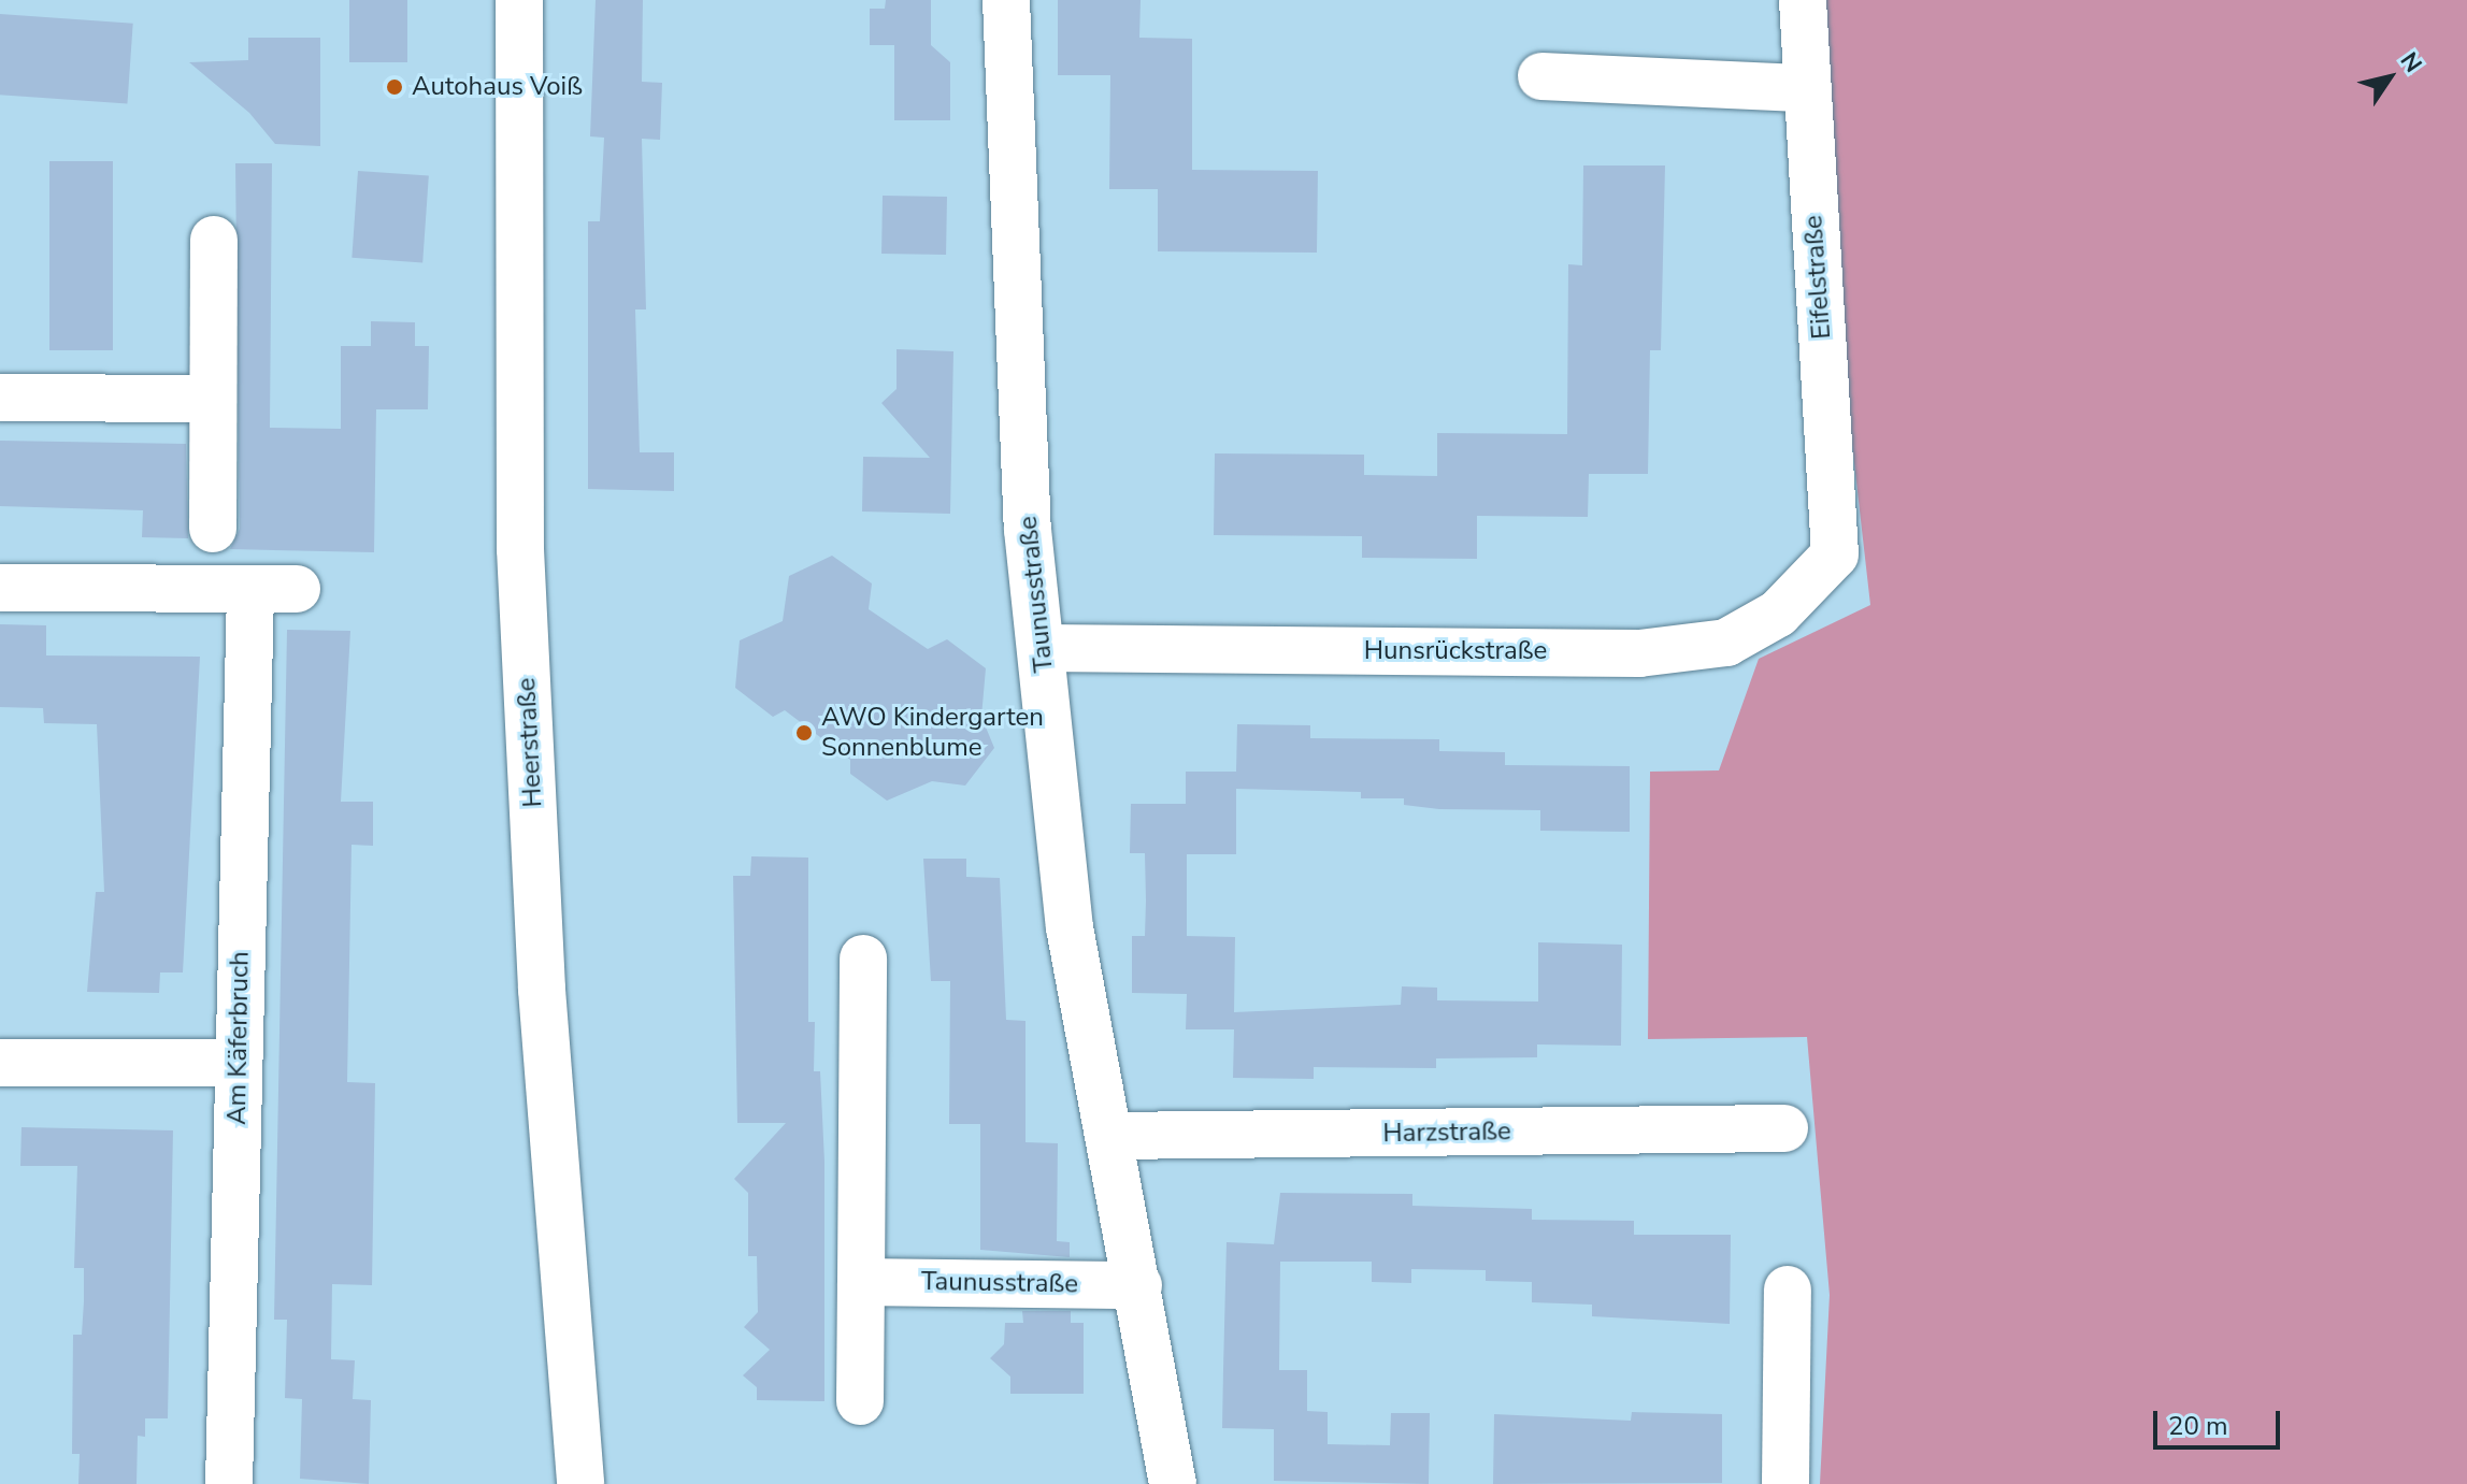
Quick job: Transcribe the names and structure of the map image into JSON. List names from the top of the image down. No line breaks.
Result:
{"streets":{"street":["Eifelstraße","Taunusstraße","Hunsrückstraße","Heerstraße","Am Käferbruch","Harzstraße"]},"crossings":[["Eifelstraße","Hunsrückstraße"],["Taunusstraße","Hunsrückstraße"],["Taunusstraße","Harzstraße"]],"places":["Autohaus Voiß","AWO Kindergarten Sonnenblume"],"scale_bar":"20 m","north":"top right"}
